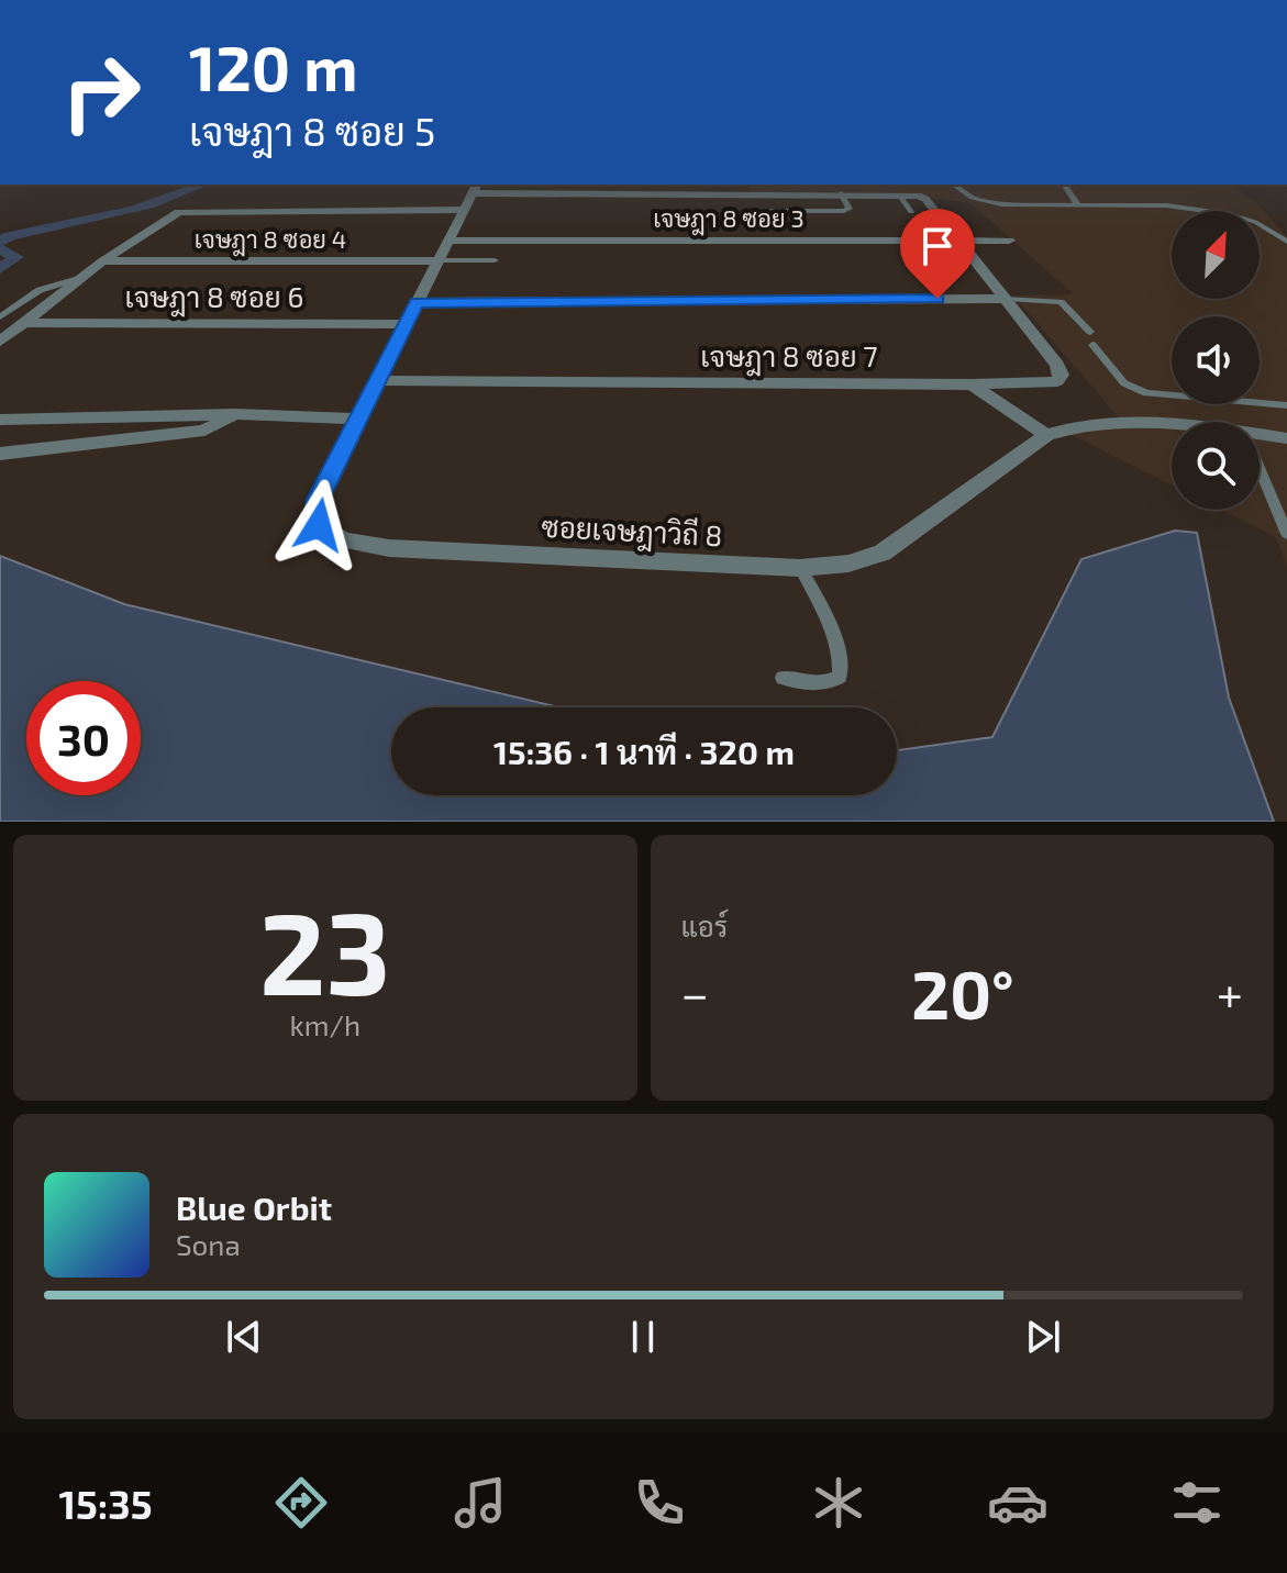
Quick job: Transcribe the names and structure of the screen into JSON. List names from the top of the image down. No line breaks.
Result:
{"streets":{"street":["เจษฎา 8 ซอย 3","เจษฎา 8 ซอย 4","เจษฎา 8 ซอย 6","เจษฎา 8 ซอย 7","ซอยเจษฎาวิถี 8"]},"crossings":[["เจษฎา 8 ซอย 3","เจษฎา 8 ซอย 7"],["เจษฎา 8 ซอย 3","ซอยเจษฎาวิถี 8"],["เจษฎา 8 ซอย 4","ซอยเจษฎาวิถี 8"],["เจษฎา 8 ซอย 6","ซอยเจษฎาวิถี 8"],["เจษฎา 8 ซอย 7","ซอยเจษฎาวิถี 8"]],"north":"top right","page":{"turn":["120 m","เจษฎา 8 ซอย 5"],"limit":"30","trip":"15:36 · 1 นาที · 320 m","tile":[["23","km/h"],"แอร์"],"heat":["−","20°","+"],"song":["Blue Orbit","Sona"],"tabs":"15:35"}}
